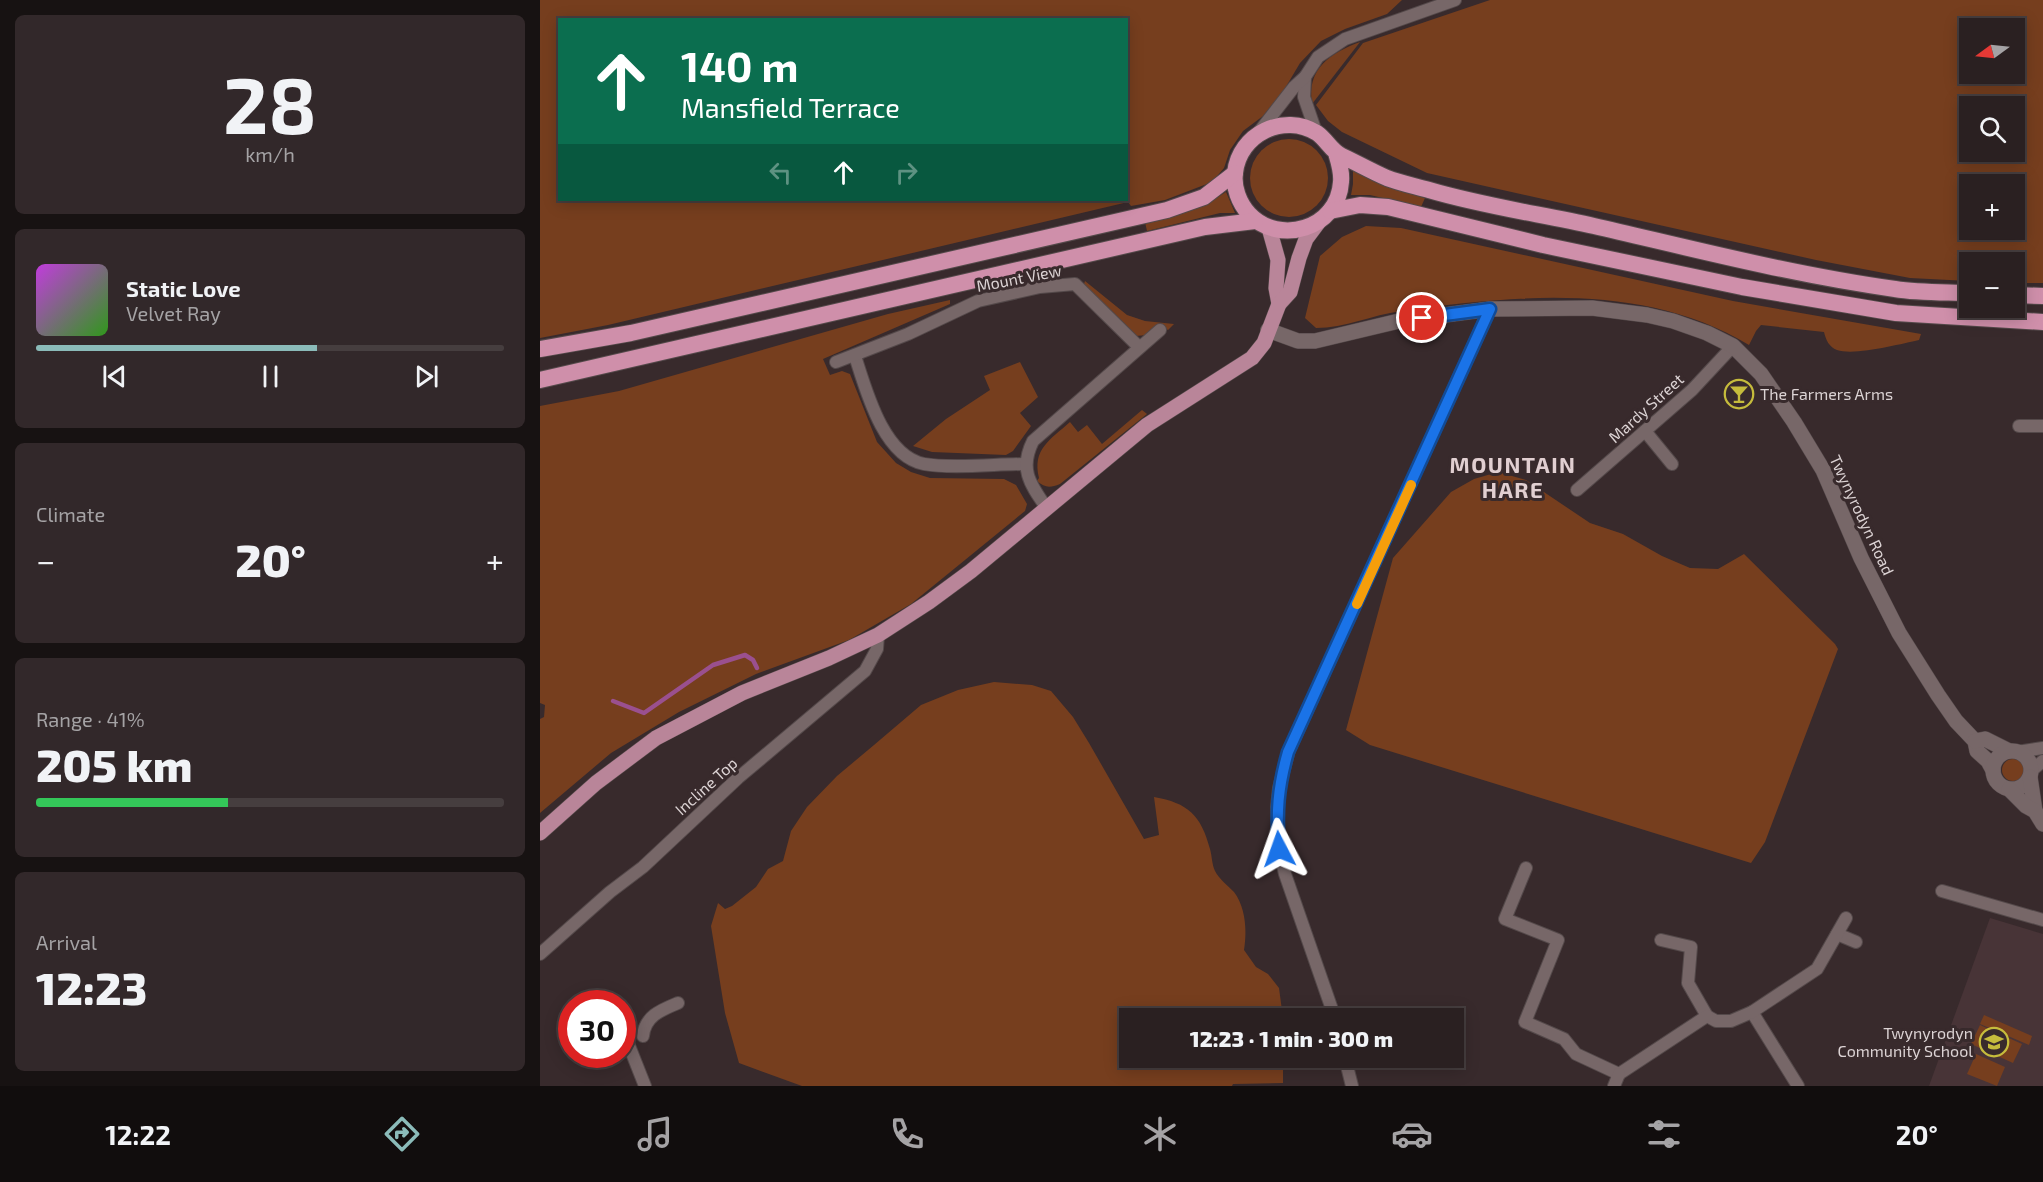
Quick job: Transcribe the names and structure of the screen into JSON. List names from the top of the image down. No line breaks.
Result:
{"streets":{"street":["Mount View","Mardy Street","Twynyrodyn Road","Incline Top"]},"crossings":[["Mardy Street","Twynyrodyn Road"]],"districts":["MOUNTAIN HARE"],"places":{"bar":["The Farmers Arms"],"school or university":["Twynyrodyn Community School"]},"north":"left","page":{"tile":[["28","km/h"],"Climate",["Range · 41%","205 km"],["Arrival","12:23"]],"map_buttons":["+","−"],"turn":["140 m","Mansfield Terrace"],"song":["Static Love","Velvet Ray"],"heat":["−","20°","+"],"limit":"30","trip":"12:23 · 1 min · 300 m","tabs":["12:22","20°"]}}
